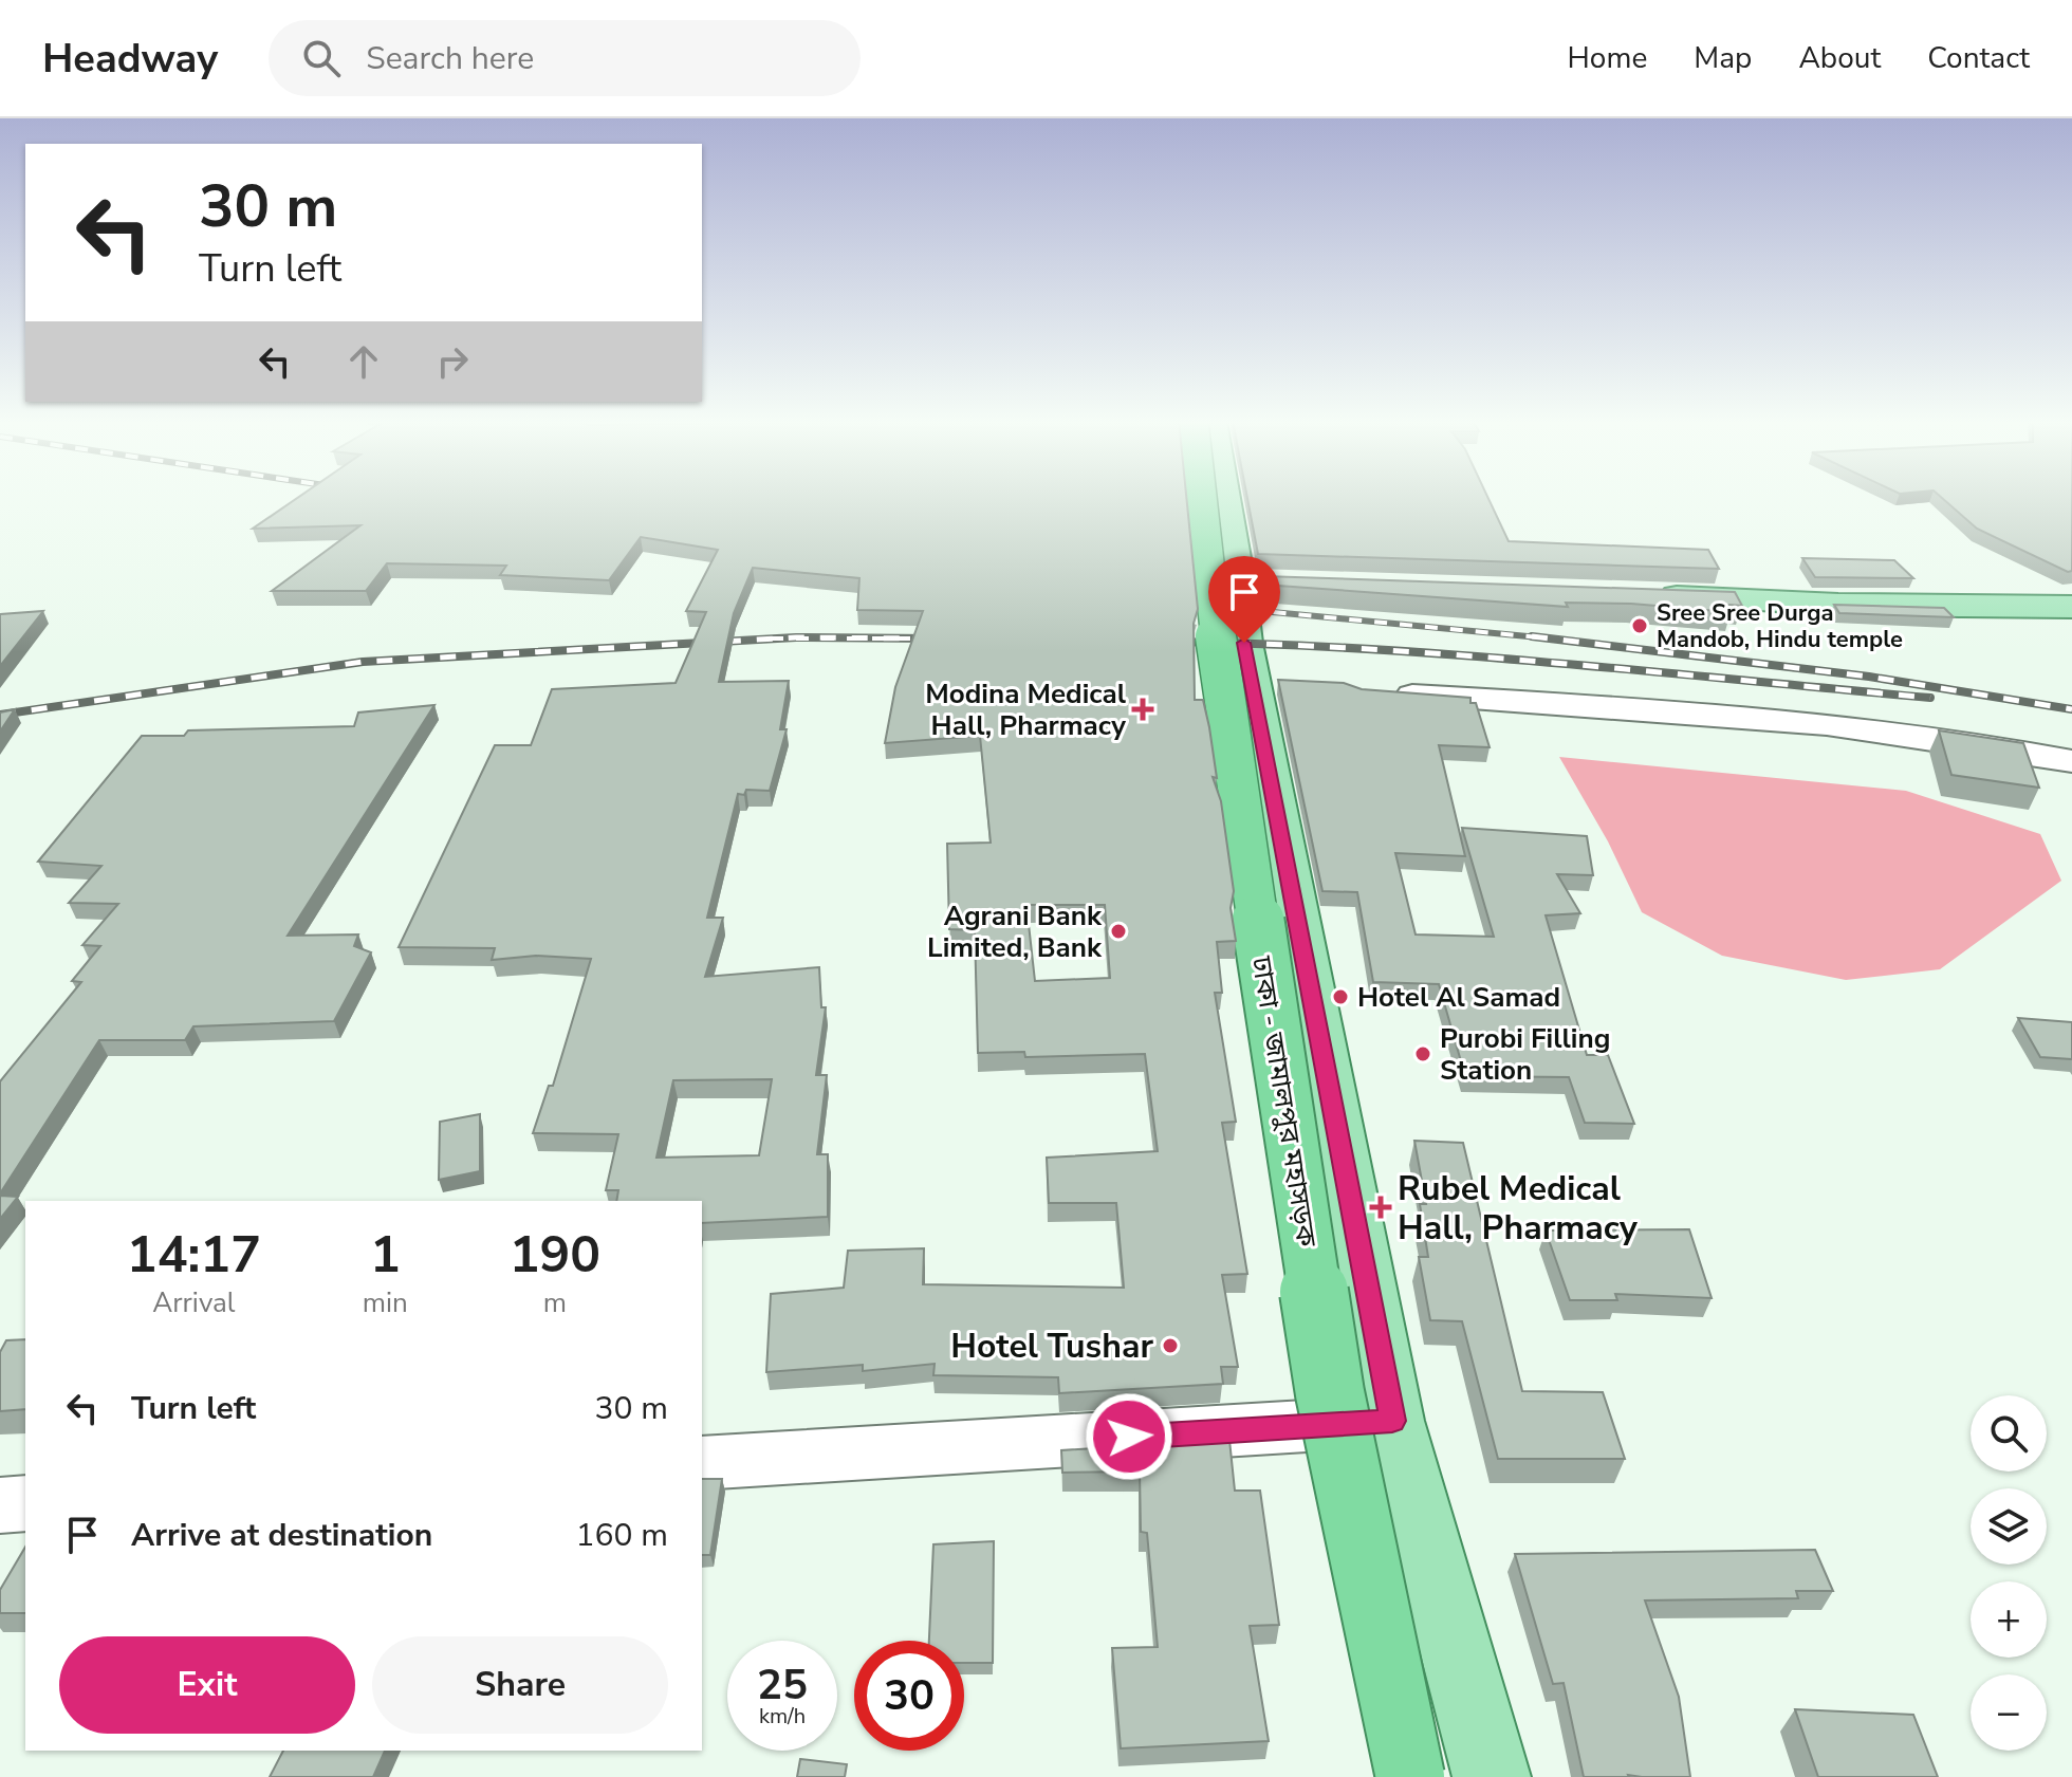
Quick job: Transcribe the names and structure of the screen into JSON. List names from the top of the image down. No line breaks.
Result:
{"streets":{"highway":["ঢাকা - জামালপুর মহাসড়ক"]},"places":{"other":["Sree Sree Durga Mandob, Hindu temple","Agrani Bank Limited, Bank","Hotel Al Samad","Purobi Filling Station","Hotel Tushar"],"health":["Modina Medical Hall, Pharmacy","Rubel Medical Hall, Pharmacy"]},"page":{"header":"Headway","search":"Search here","nav":["Home","Map","About","Contact"],"turn":["30 m","Turn left"],"eta":["14:17","Arrival","1","min","190","m"],"list":[{"name":"Turn left","value":"30 m"},{"name":"Arrive at destination","value":"160 m"}],"map_buttons":["+","−"],"buttons":["Exit","Share"],"speed":"25 km/h","limit":"30"}}
